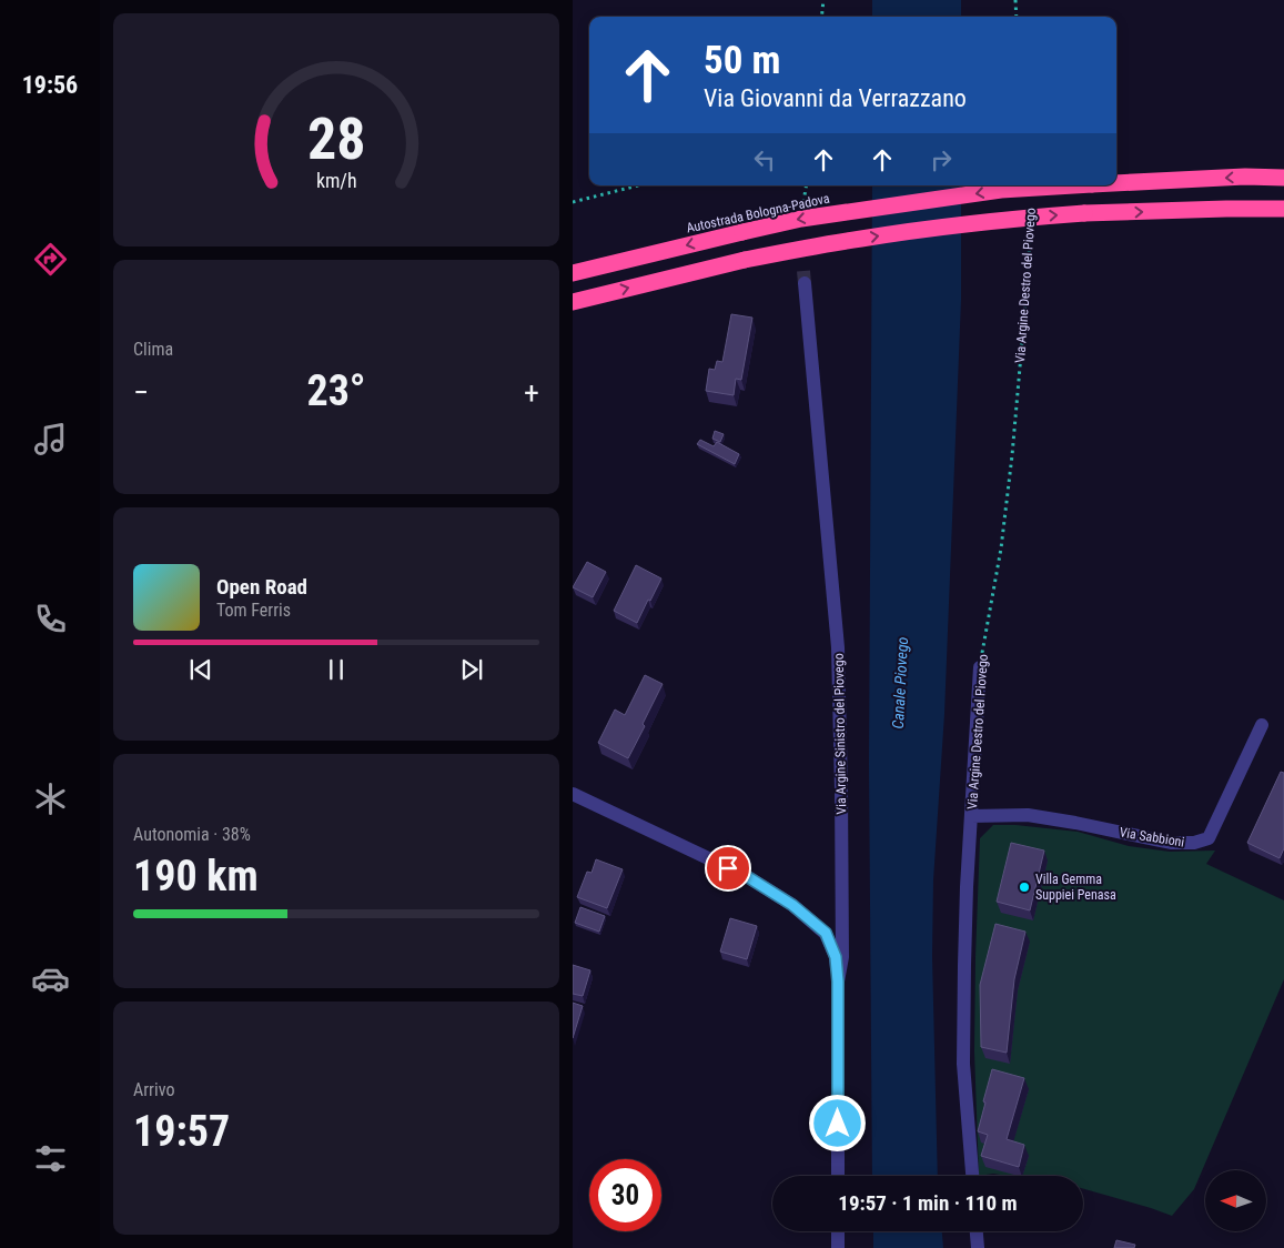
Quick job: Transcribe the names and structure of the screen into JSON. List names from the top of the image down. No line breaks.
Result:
{"streets":{"highway":["Autostrada Bologna-Padova"],"street":["Via Argine Destro del Piovego","Via Argine Sinistro del Piovego","Via Sabbioni"]},"crossings":[["Via Argine Destro del Piovego","Via Sabbioni"]],"water":["Canale Piovego"],"places":["Villa Gemma Suppiei Penasa"],"north":"left","page":{"tabs":"19:56","turn":["50 m","Via Giovanni da Verrazzano"],"tile":["Clima",["Autonomia · 38%","190 km"],["Arrivo","19:57"]],"heat":["−","23°","+"],"song":["Open Road","Tom Ferris"],"limit":"30","trip":"19:57 · 1 min · 110 m","gauge":["28","km/h"]}}
